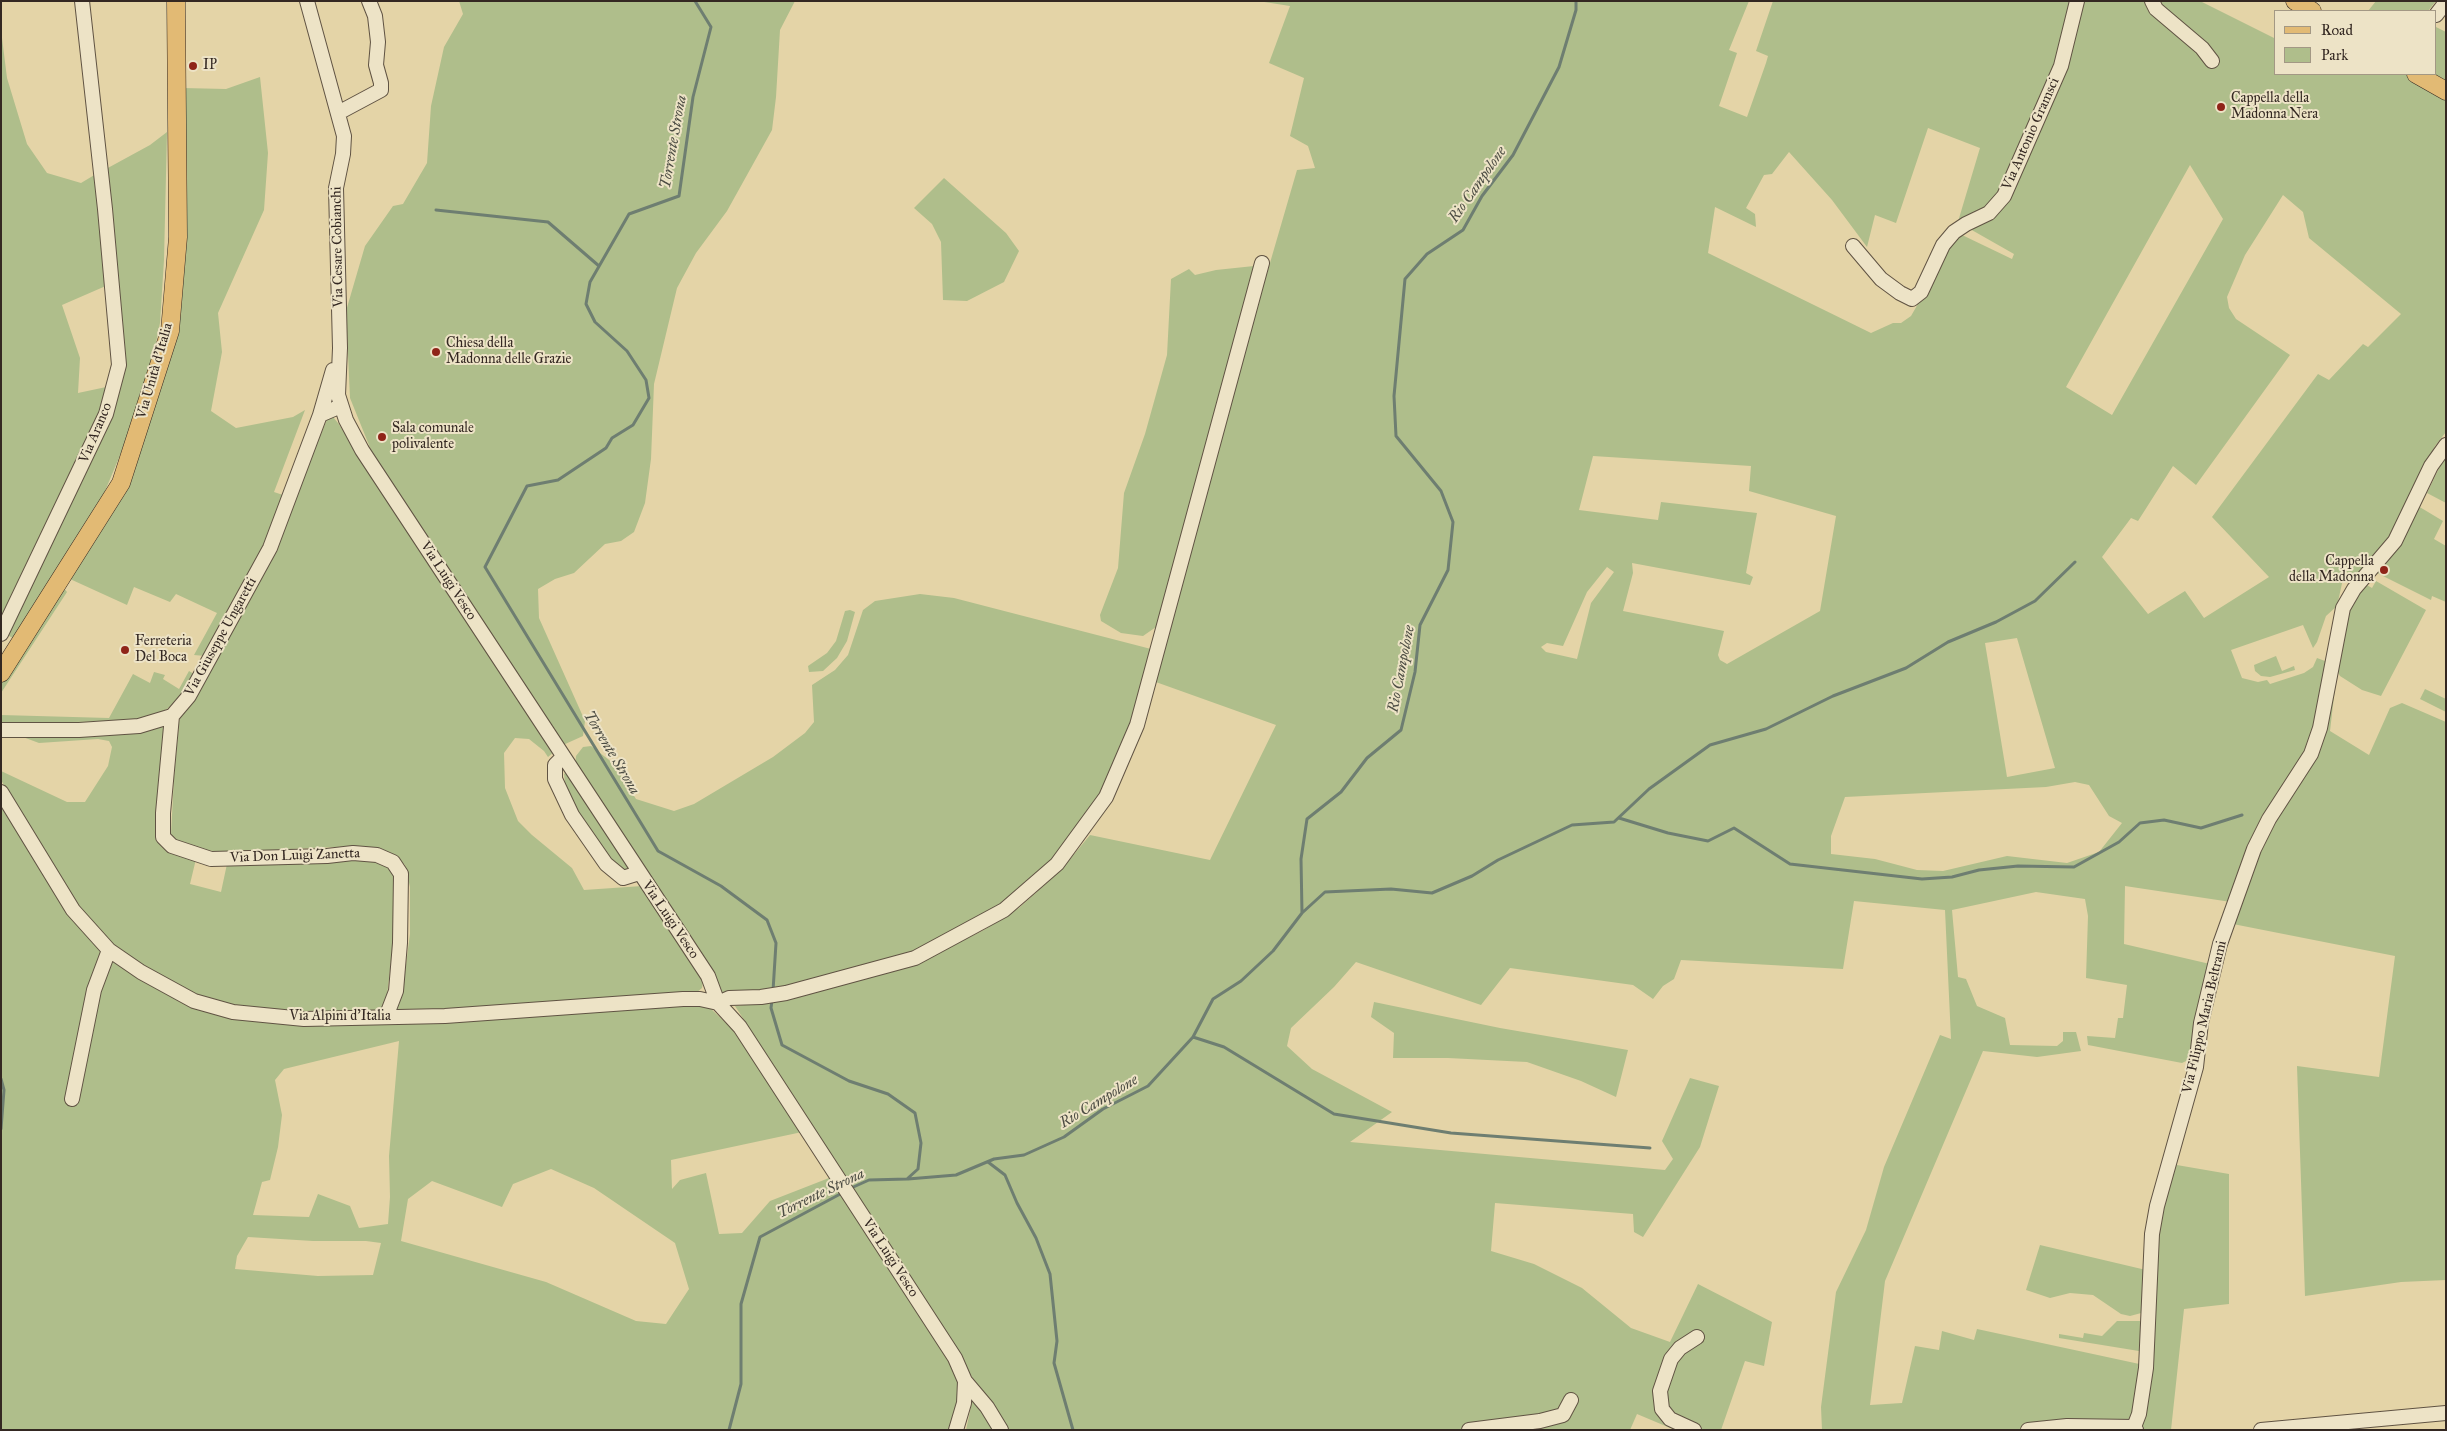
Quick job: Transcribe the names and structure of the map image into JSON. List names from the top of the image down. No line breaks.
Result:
{"streets":{"main road":["Via Unità d'Italia"],"street":["Via Antonio Gramsci","Via Cesare Cobianchi","Via Aranco","Via Luigi Vesco","Via Giuseppe Ungaretti","Via Don Luigi Zanetta","Via Alpini d'Italia","Via Filippo Maria Beltrami"]},"crossings":[["Via Cesare Cobianchi","Via Luigi Vesco"],["Via Cesare Cobianchi","Via Giuseppe Ungaretti"],["Via Unità d'Italia","Via Aranco"],["Via Luigi Vesco","Via Alpini d'Italia"],["Via Giuseppe Ungaretti","Via Don Luigi Zanetta"],["Via Don Luigi Zanetta","Via Alpini d'Italia"]],"water":["Torrente Strona","Rio Campolone"],"places":["IP","Cappella della Madonna Nera","Chiesa della Madonna delle Grazie","Sala comunale polivalente","Cappella della Madonna","Ferreteria Del Boca"],"legend":["Road","Park"]}
